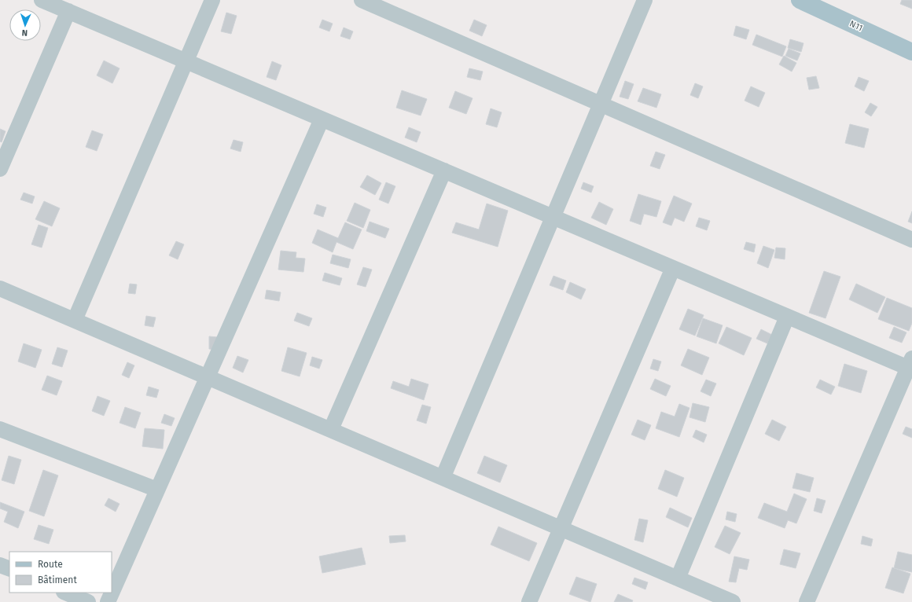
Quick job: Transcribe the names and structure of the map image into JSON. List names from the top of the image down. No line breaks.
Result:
{"streets":{"main road":["N11"]},"legend":["Route","Bâtiment"],"north":"bottom"}
